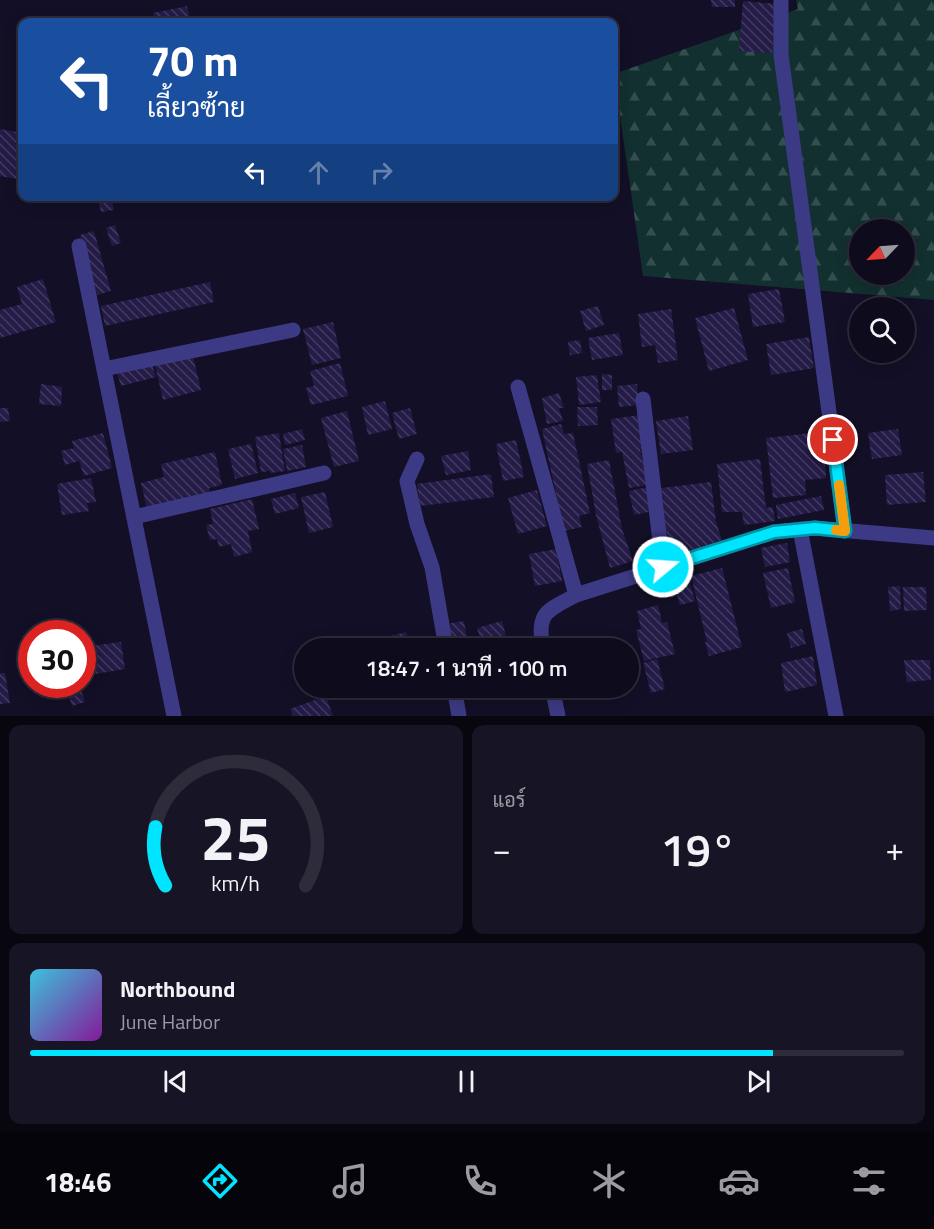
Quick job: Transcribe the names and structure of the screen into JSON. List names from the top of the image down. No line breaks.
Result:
{"north":"bottom left","page":{"turn":["70 m","เลี้ยวซ้าย"],"limit":"30","trip":"18:47 · 1 นาที · 100 m","tile":"แอร์","heat":["−","19°","+"],"song":["Northbound","June Harbor"],"tabs":"18:46","gauge":["25","km/h"]}}
